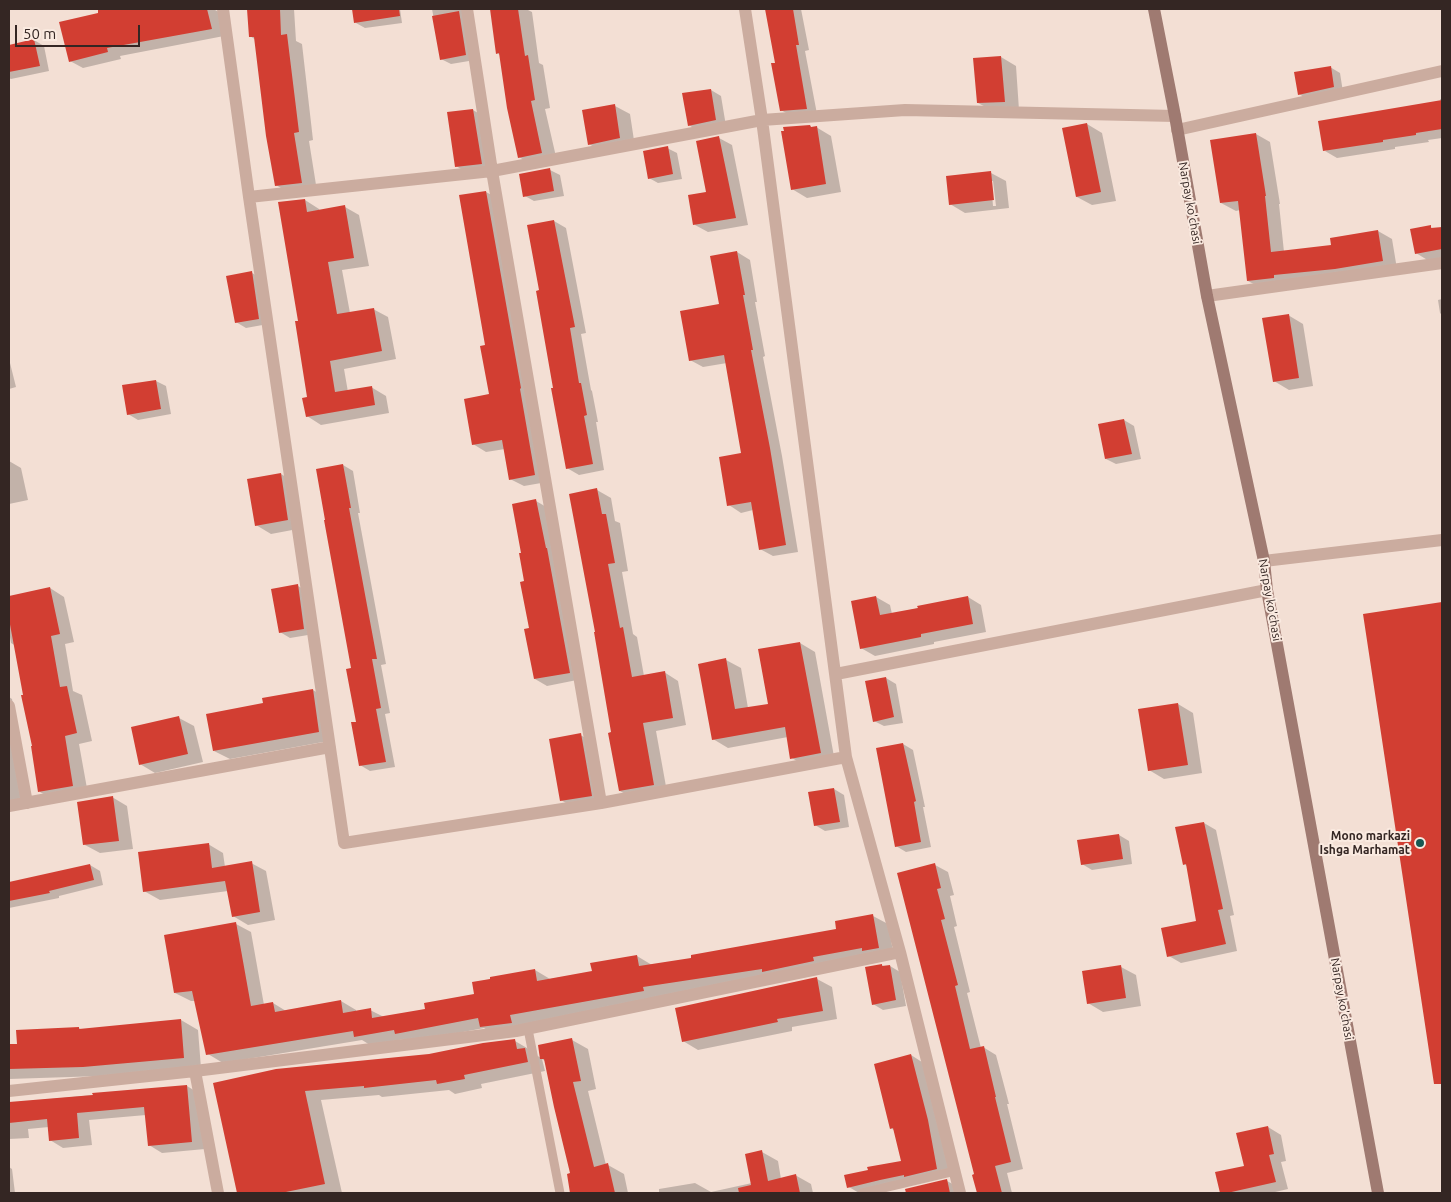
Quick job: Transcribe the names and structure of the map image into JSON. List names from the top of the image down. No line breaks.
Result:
{"streets":{"main road":["Narpay ko'chasi"]},"places":["Mono markazi Ishga Marhamat"],"scale_bar":"50 m"}
